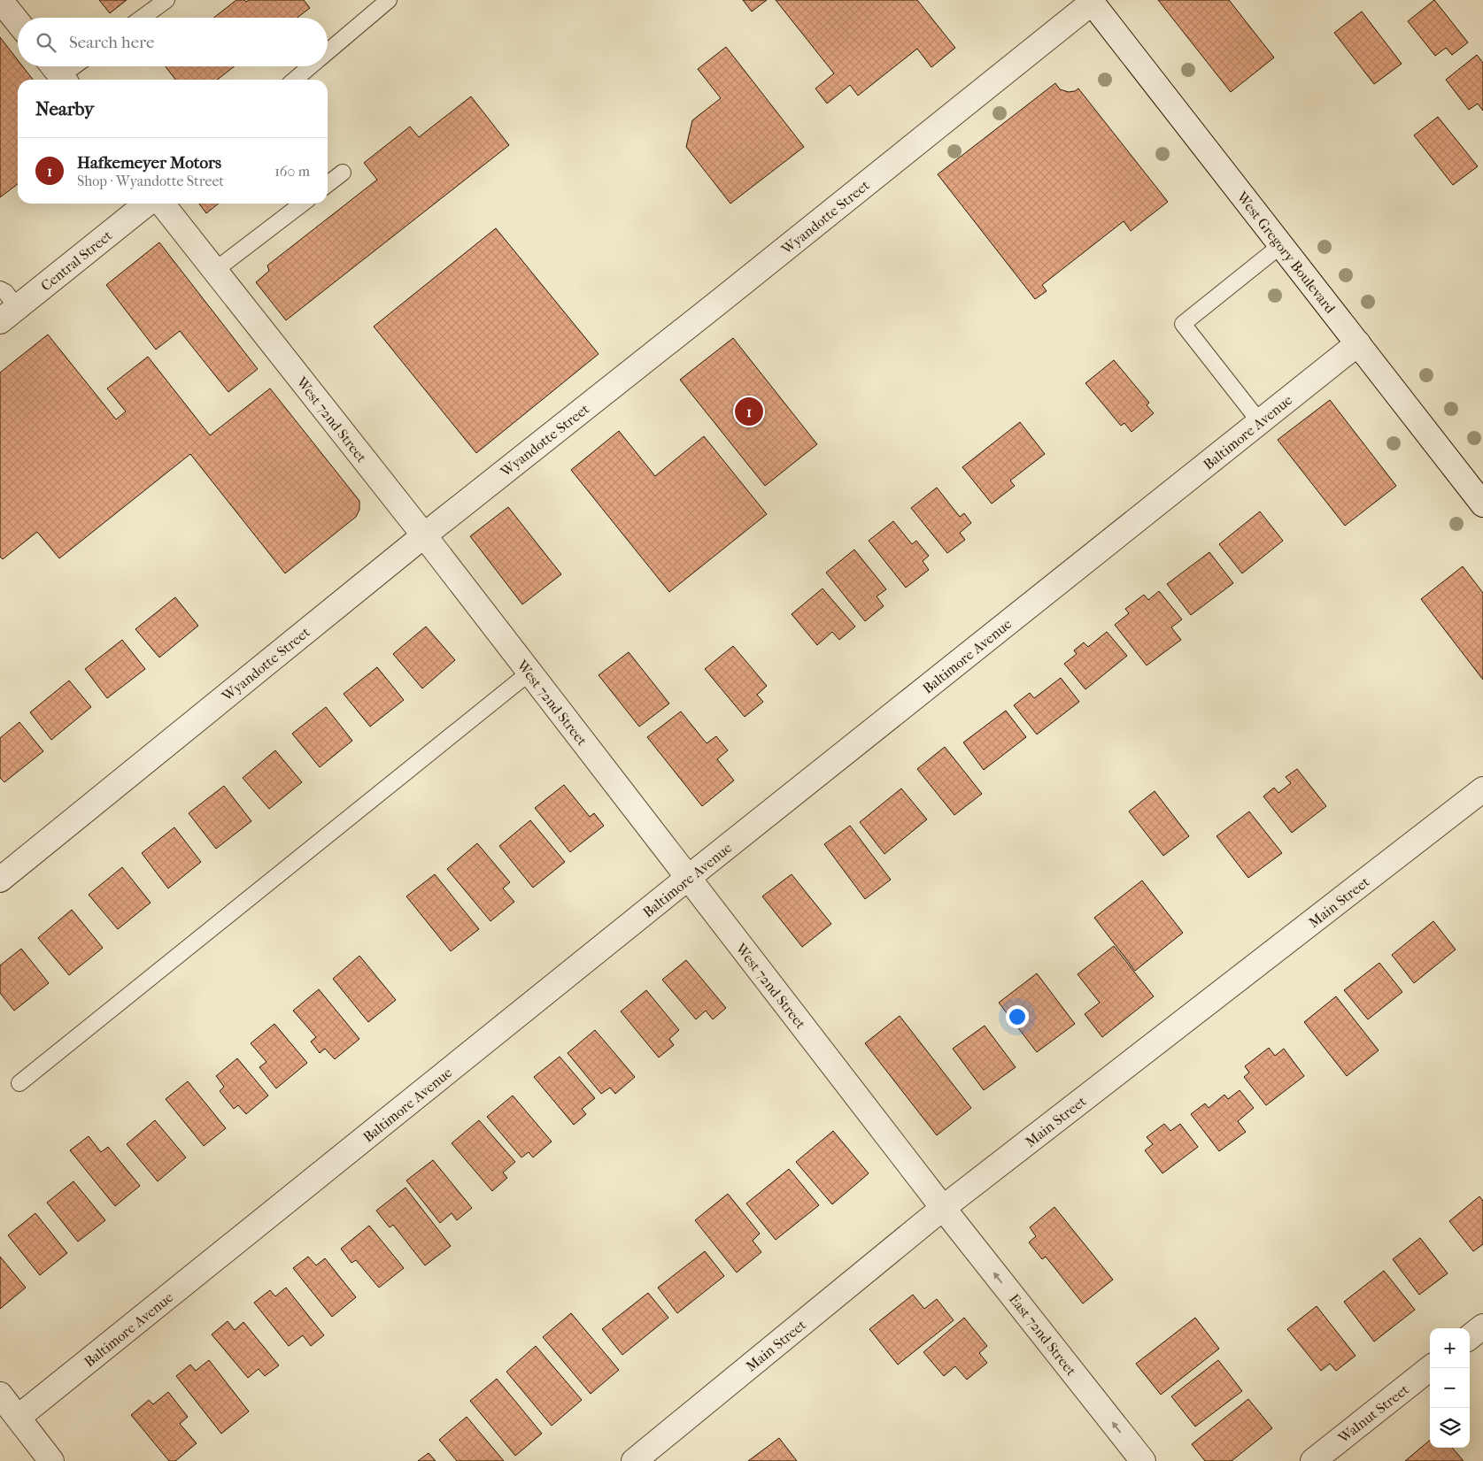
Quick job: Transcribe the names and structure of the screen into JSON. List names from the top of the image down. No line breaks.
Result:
{"streets":{"street":["Wyandotte Street","West Gregory Boulevard","Central Street","West 72nd Street","Baltimore Avenue","Main Street","East 72nd Street","Walnut Street"]},"crossings":[["Wyandotte Street","West Gregory Boulevard"],["Wyandotte Street","West 72nd Street"],["West Gregory Boulevard","Baltimore Avenue"],["West 72nd Street","Baltimore Avenue"],["West 72nd Street","Main Street"],["West 72nd Street","East 72nd Street"],["Main Street","East 72nd Street"]],"one_way":["East 72nd Street"],"page":{"search":"Search here","heading":"Nearby","list":[{"mark":"1","name":"Hafkemeyer Motors","note":"Shop · Wyandotte Street","value":"160 m"}],"pins":"1","map_buttons":["+","−"]}}
